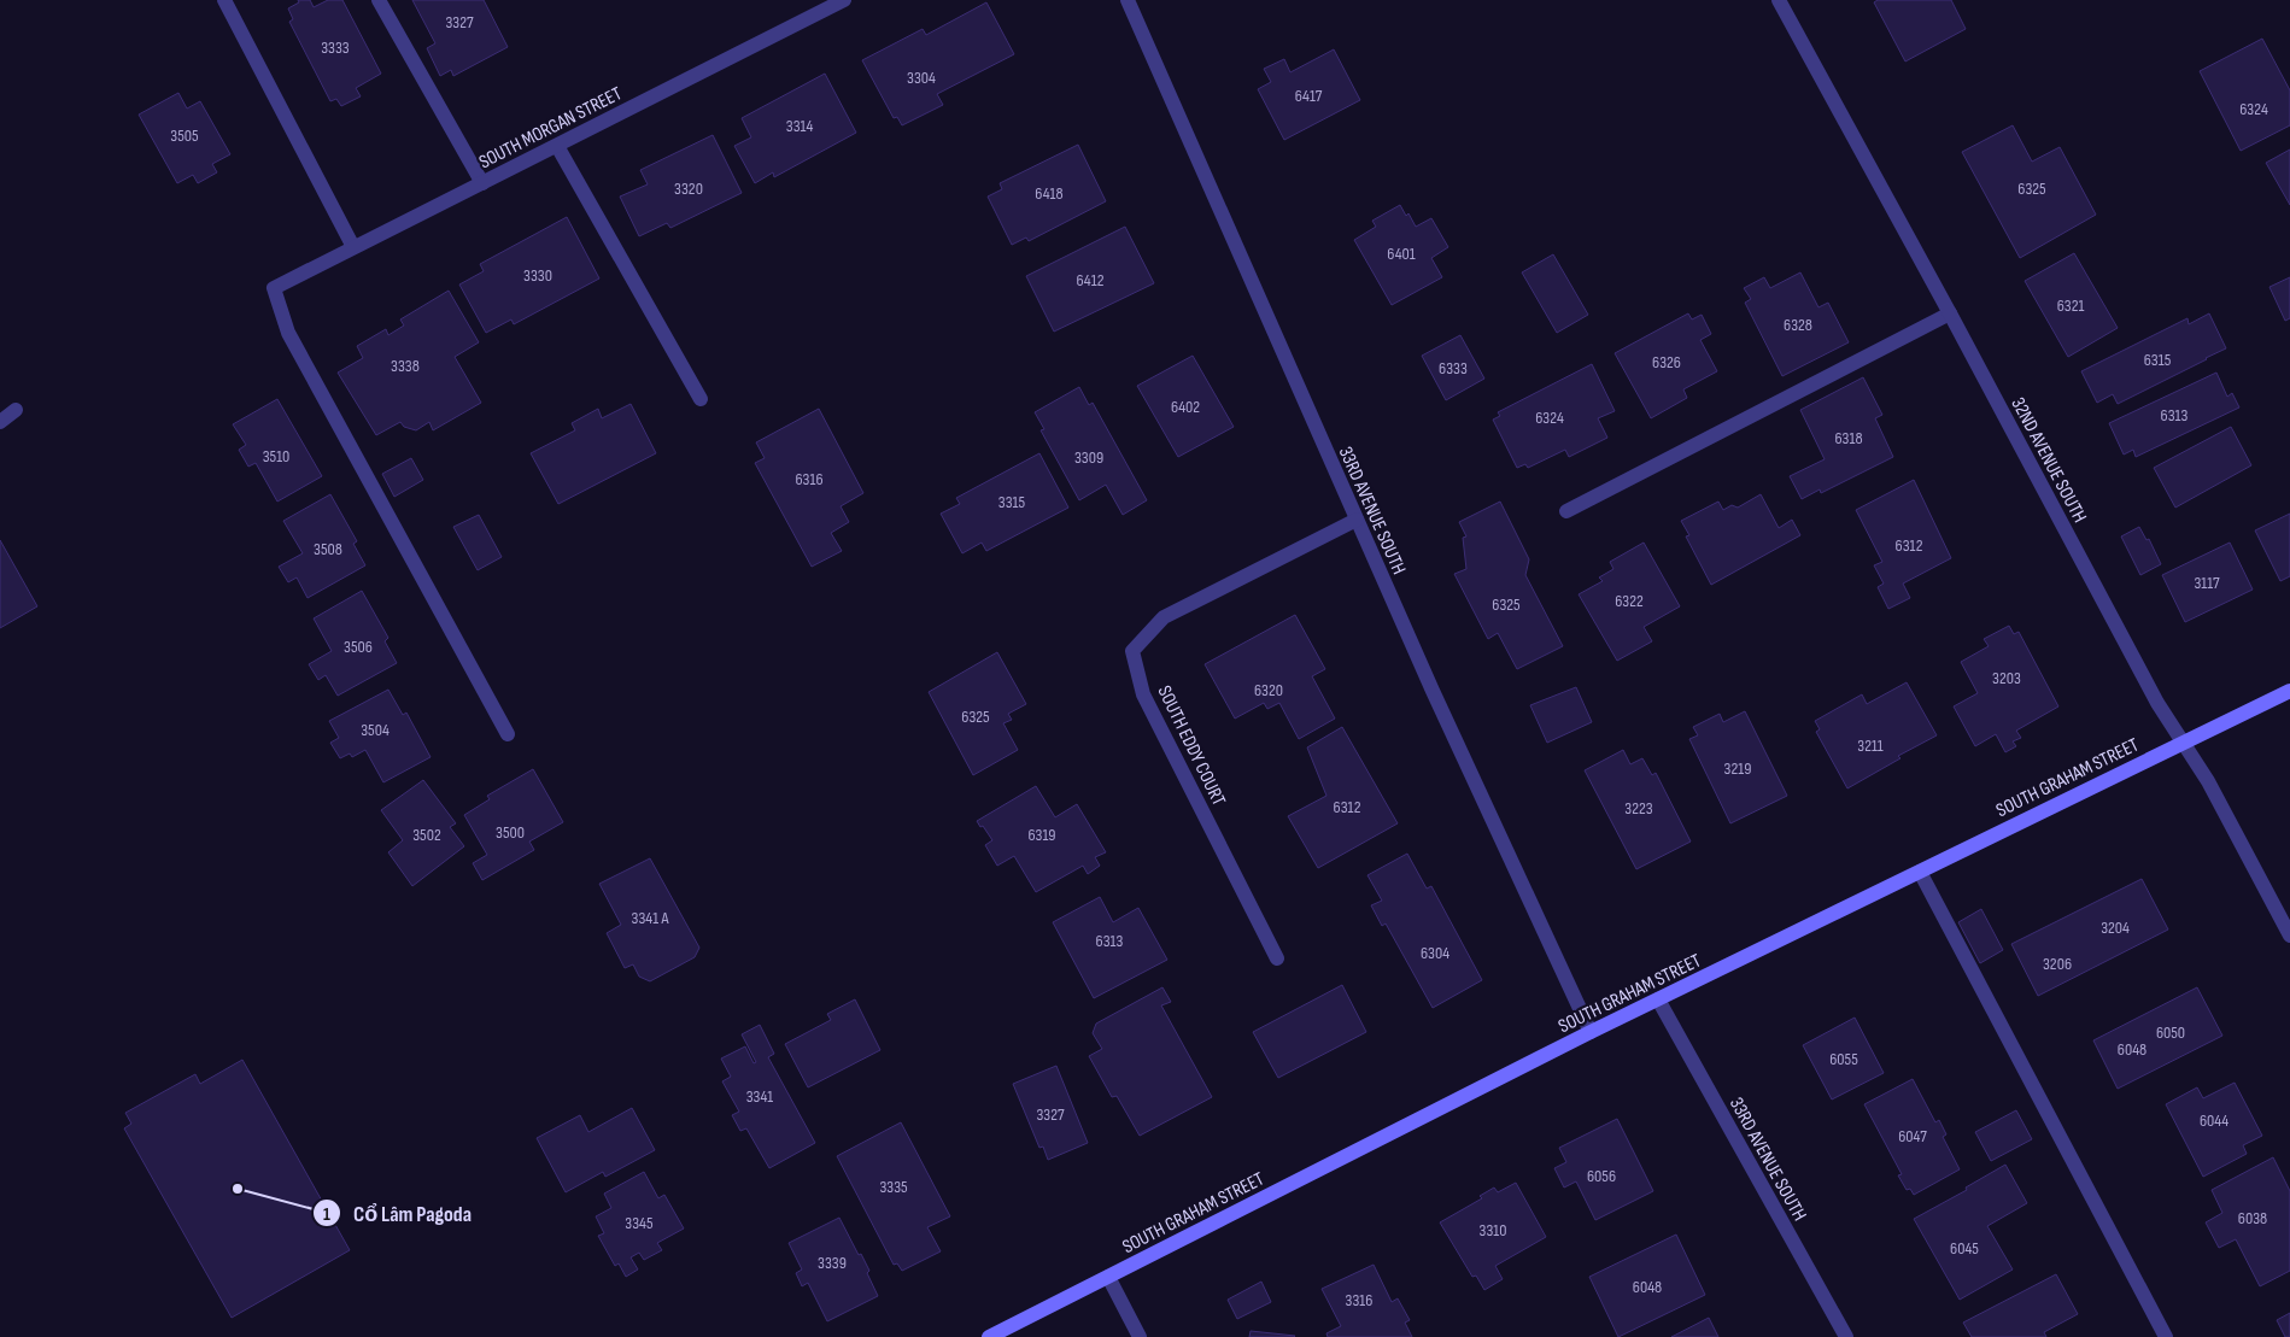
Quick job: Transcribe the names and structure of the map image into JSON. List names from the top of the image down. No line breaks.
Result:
{"streets":{"street":["SOUTH MORGAN STREET","32ND AVENUE SOUTH","33RD AVENUE SOUTH","SOUTH EDDY COURT","SOUTH GRAHAM STREET"]},"crossings":[["32ND AVENUE SOUTH","SOUTH GRAHAM STREET"],["33RD AVENUE SOUTH","SOUTH EDDY COURT"],["33RD AVENUE SOUTH","SOUTH GRAHAM STREET"]],"places":["Cổ Lâm Pagoda"],"house_numbers":["3327","3333","3304","6417","6324","3314","3505","3320","6325","6418","6401","3330","6412","6321","6328","6315","6326","3338","6333","6402","6313","6324","6318","3510","3309","6316","3315","6312","3508","3117","6322","6325","3506","3203","6320","6325","3504","3211","3219","6312","3223","3500","3502","6319","3341 A","3204","6313","6304","3206","6050","6048","6055","3341","3327","6044","6047","6056","3335","6038","3345","3310","6045","3339","6048","3316"]}
